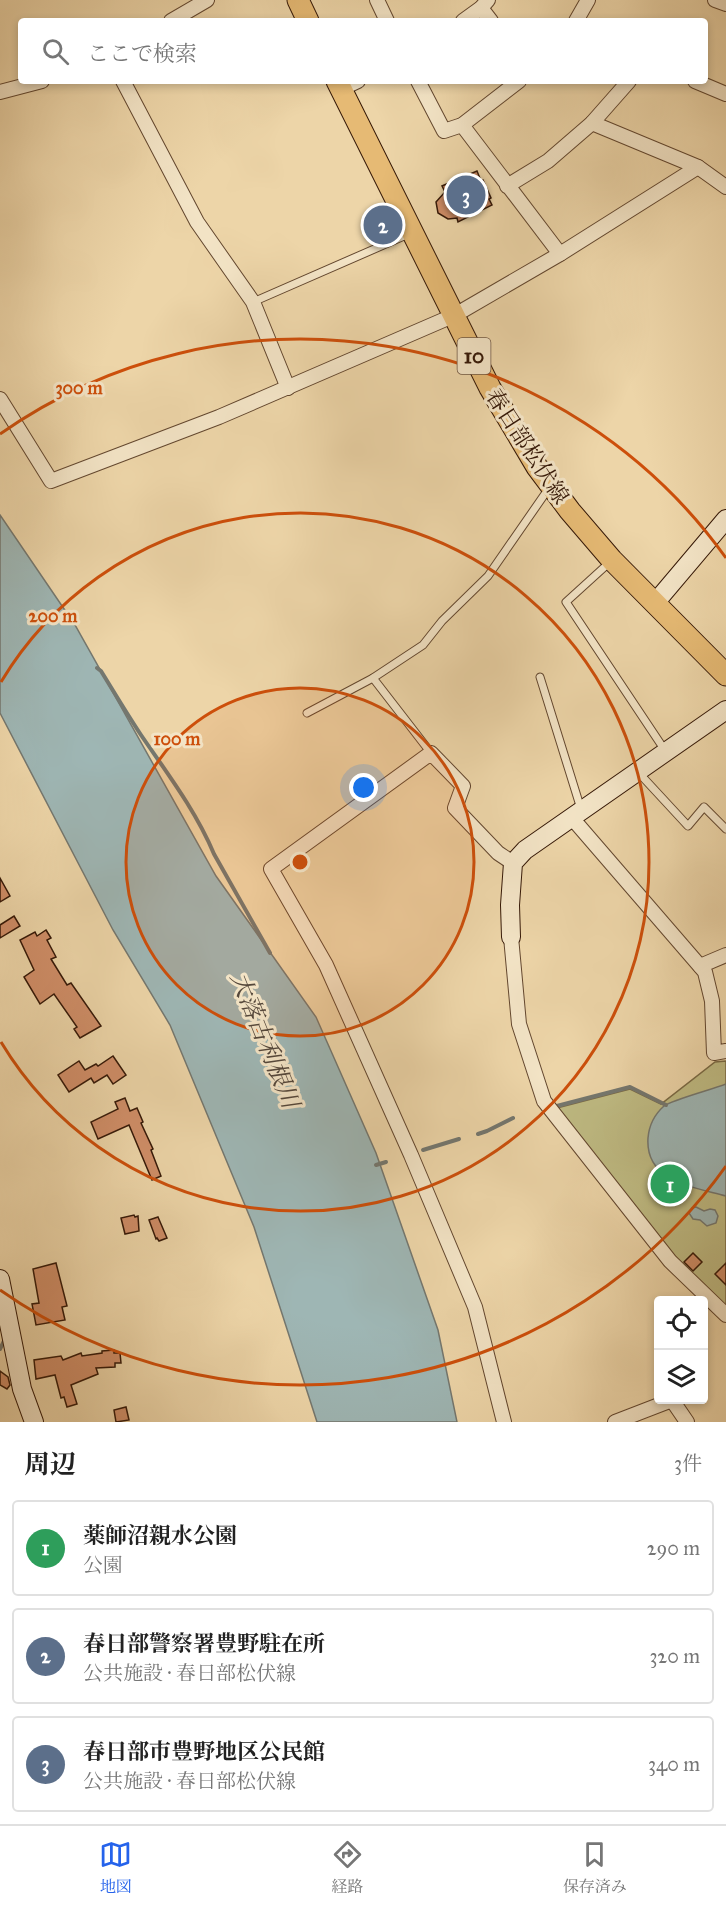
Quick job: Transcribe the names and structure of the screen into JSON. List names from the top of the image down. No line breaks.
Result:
{"streets":{"main road":["10","春日部松伏線"]},"water":["大落古利根川"],"page":{"search":"ここで検索","pins":["3","2","1"],"heading":["周辺","3件"],"list":[{"mark":"1","name":"薬師沼親水公園","note":"公園","value":"290 m"},{"mark":"2","name":"春日部警察署豊野駐在所","note":"公共施設 · 春日部松伏線","value":"320 m"},{"mark":"3","name":"春日部市豊野地区公民館","note":"公共施設 · 春日部松伏線","value":"340 m"}],"nav":["地図","経路","保存済み"]},"rings":["300 m","200 m","100 m"]}
